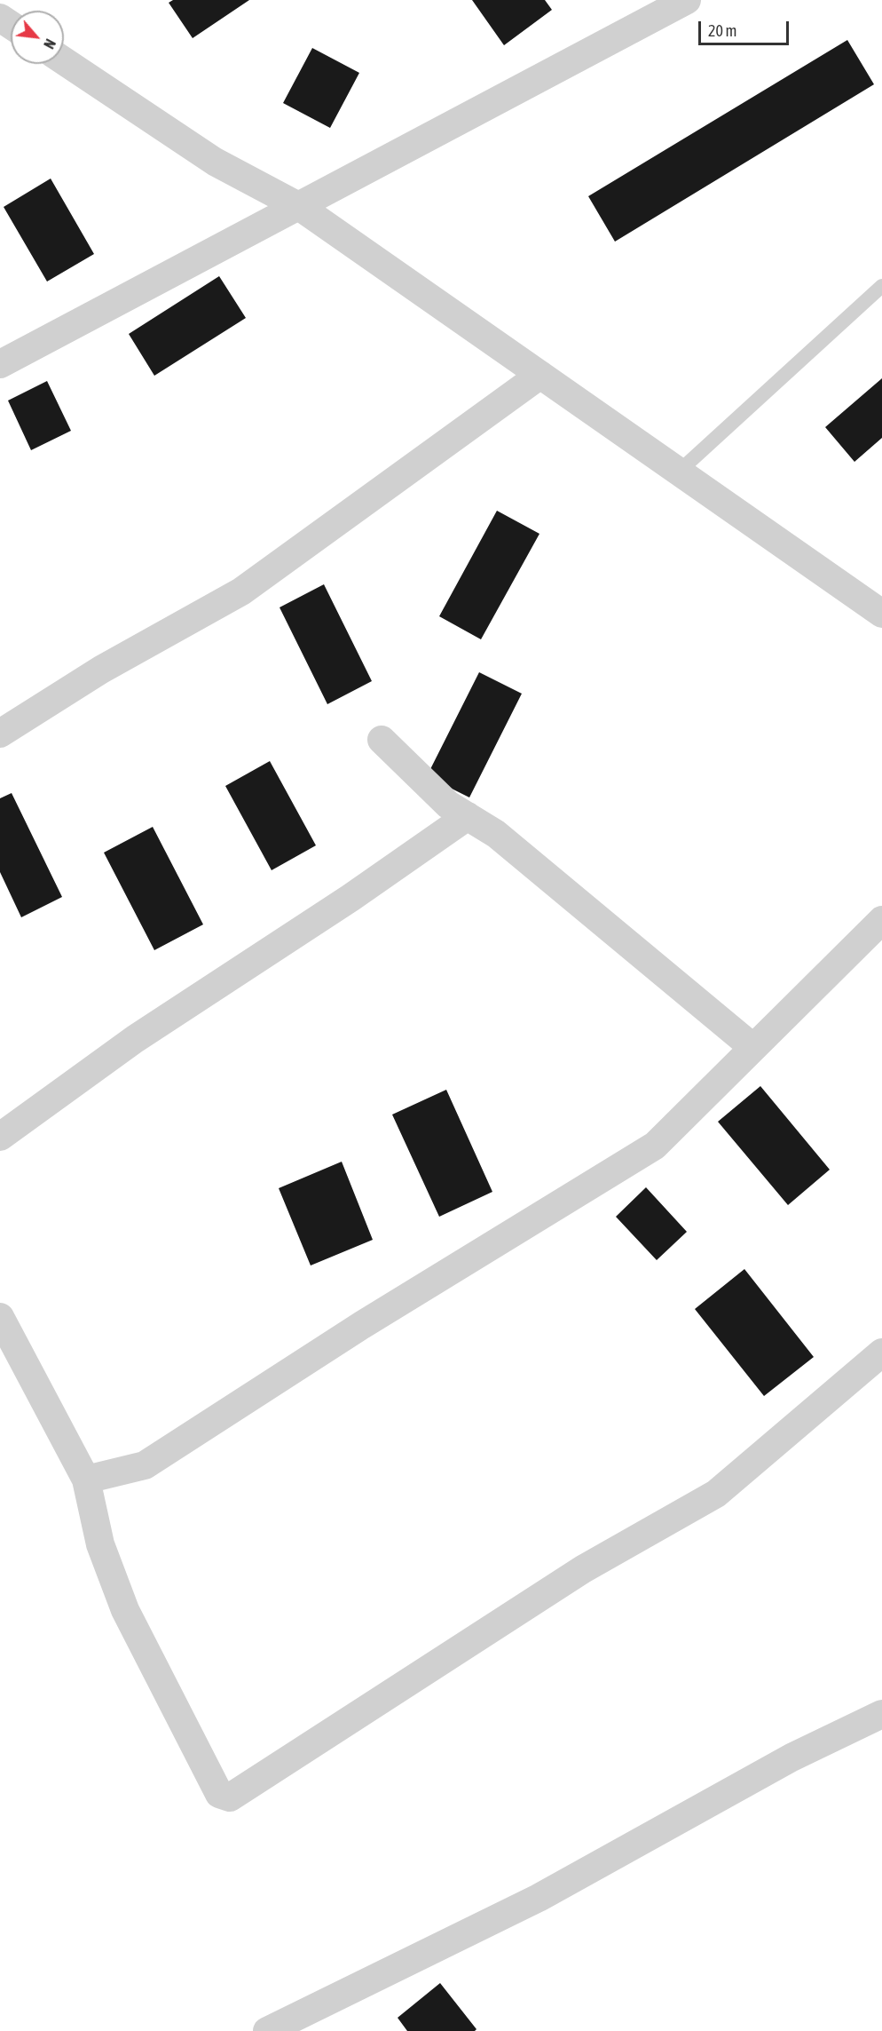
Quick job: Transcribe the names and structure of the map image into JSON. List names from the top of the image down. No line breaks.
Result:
{"scale_bar":"20 m","north":"bottom right"}
